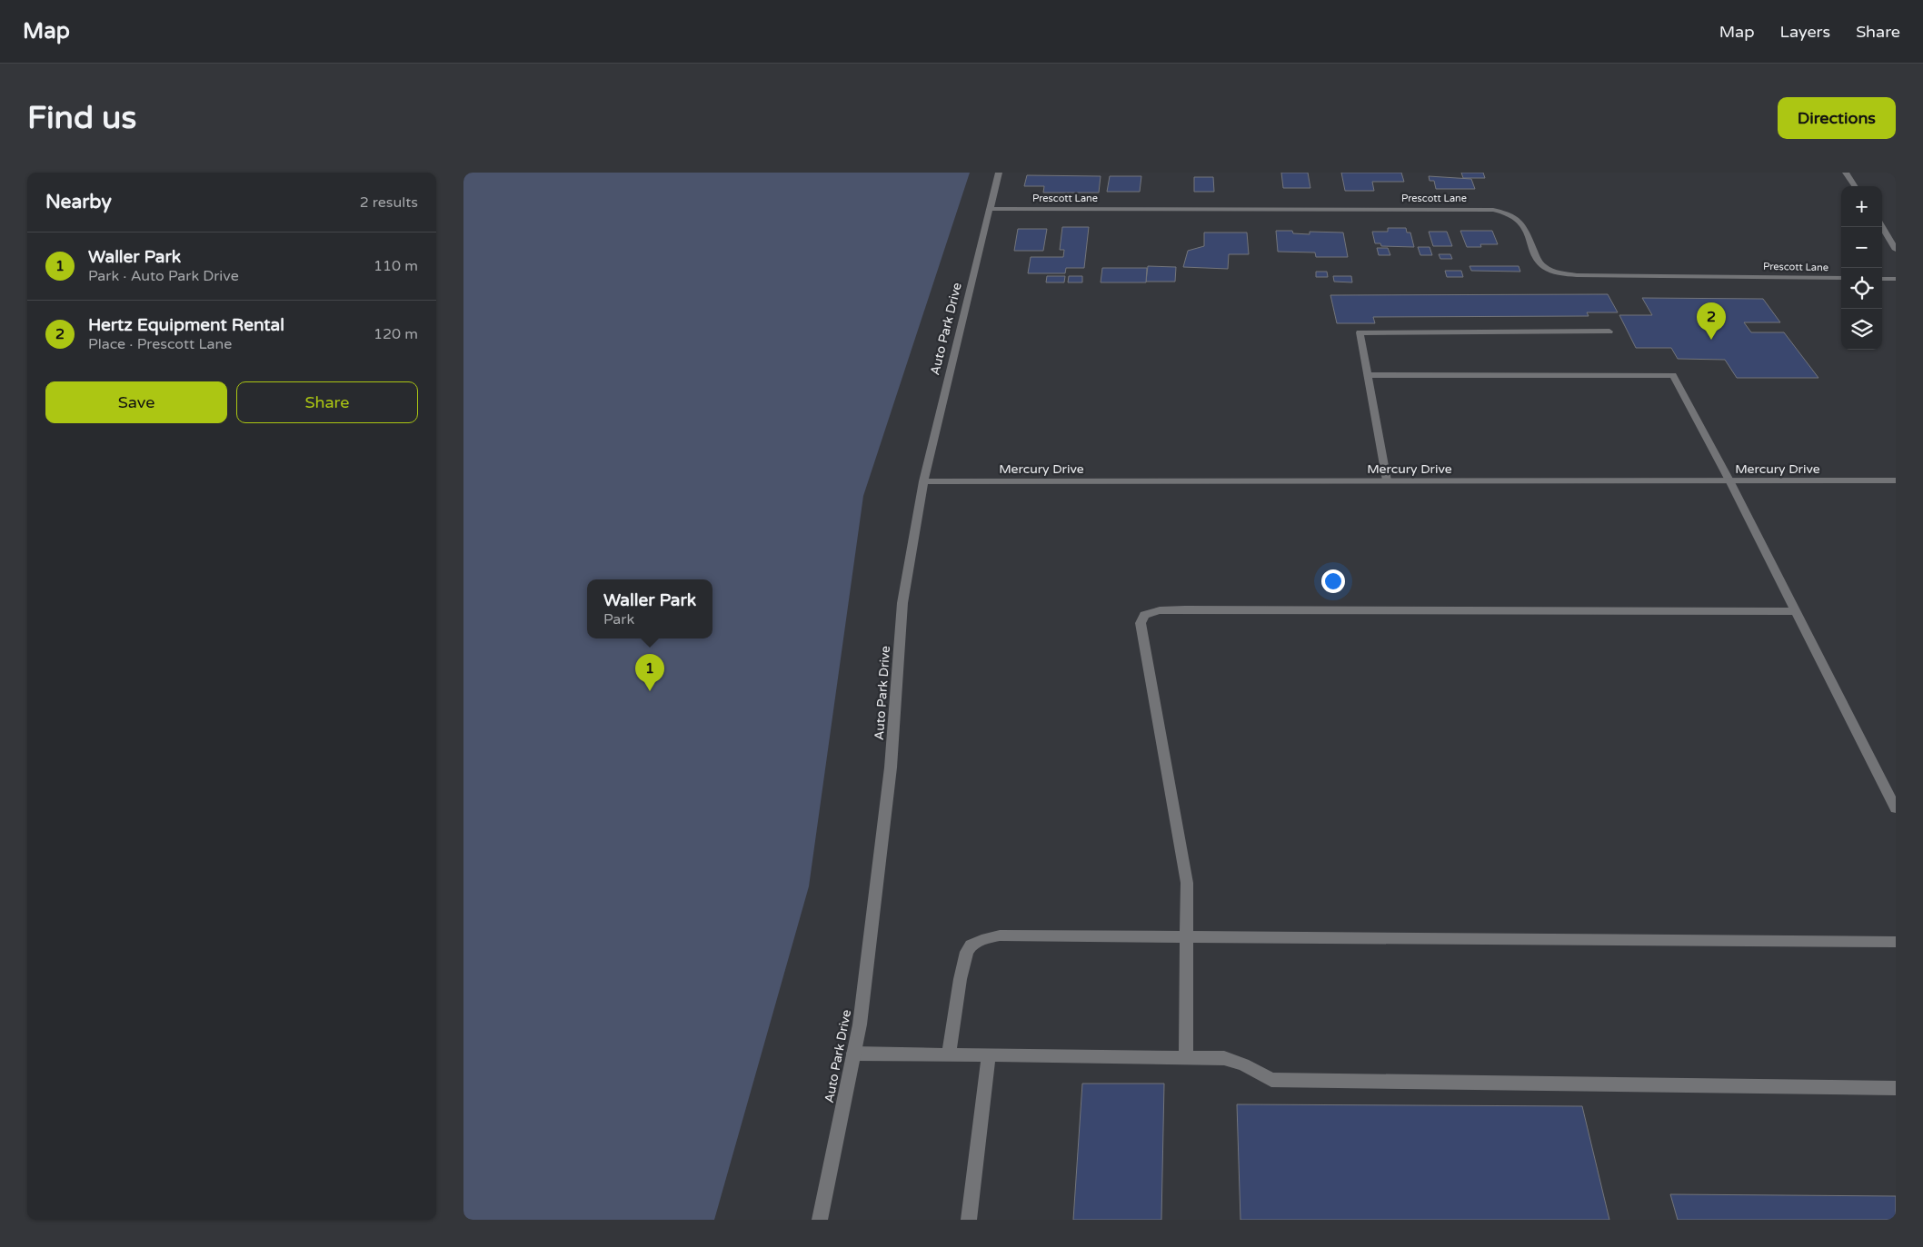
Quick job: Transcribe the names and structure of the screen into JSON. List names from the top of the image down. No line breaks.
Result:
{"streets":{"street":["Prescott Lane","Auto Park Drive","Mercury Drive"]},"crossings":[["Prescott Lane","Auto Park Drive"],["Auto Park Drive","Mercury Drive"]],"page":{"header":"Map","nav":["Map","Layers","Share"],"buttons":["Directions",["Save","Share"]],"title":"Find us","heading":["Nearby","2 results"],"map_buttons":["+","−"],"list":[{"mark":"1","name":"Waller Park","note":"Park · Auto Park Drive","value":"110 m"},{"mark":"2","name":"Hertz Equipment Rental","note":"Place · Prescott Lane","value":"120 m"}],"pins":["2","1"],"popup":["Waller Park","Park"]}}
